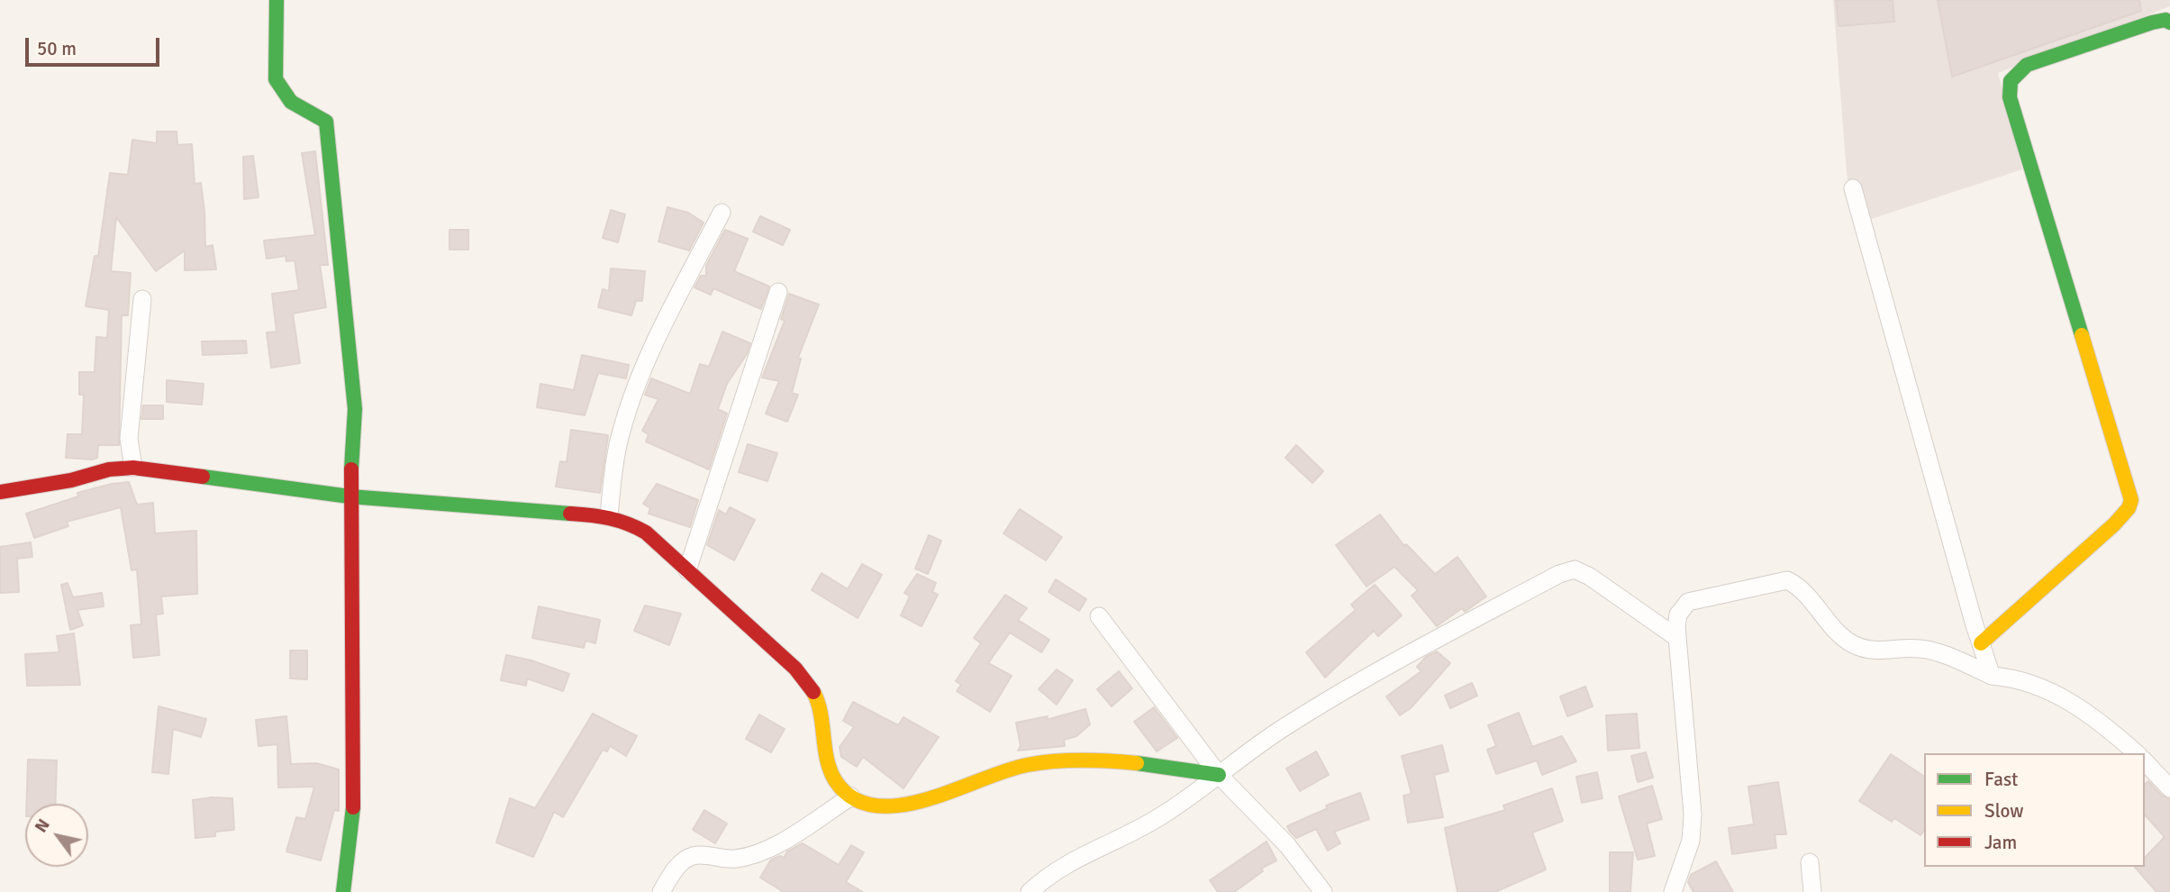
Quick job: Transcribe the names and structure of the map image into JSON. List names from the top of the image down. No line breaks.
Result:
{"legend":["Fast","Slow","Jam"],"scale_bar":"50 m","north":"top left"}
